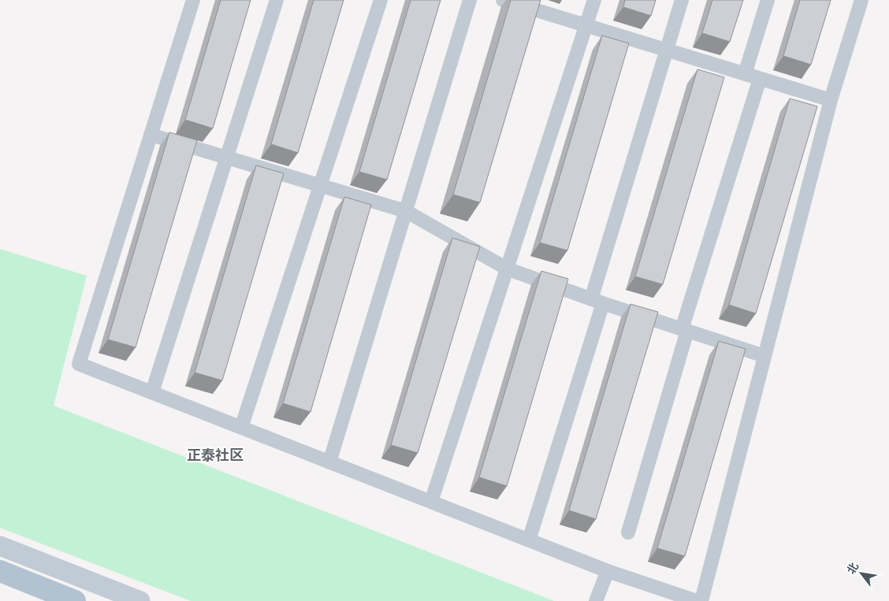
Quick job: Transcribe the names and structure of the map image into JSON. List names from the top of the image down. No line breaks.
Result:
{"districts":["正泰社区"],"north":"top left"}
